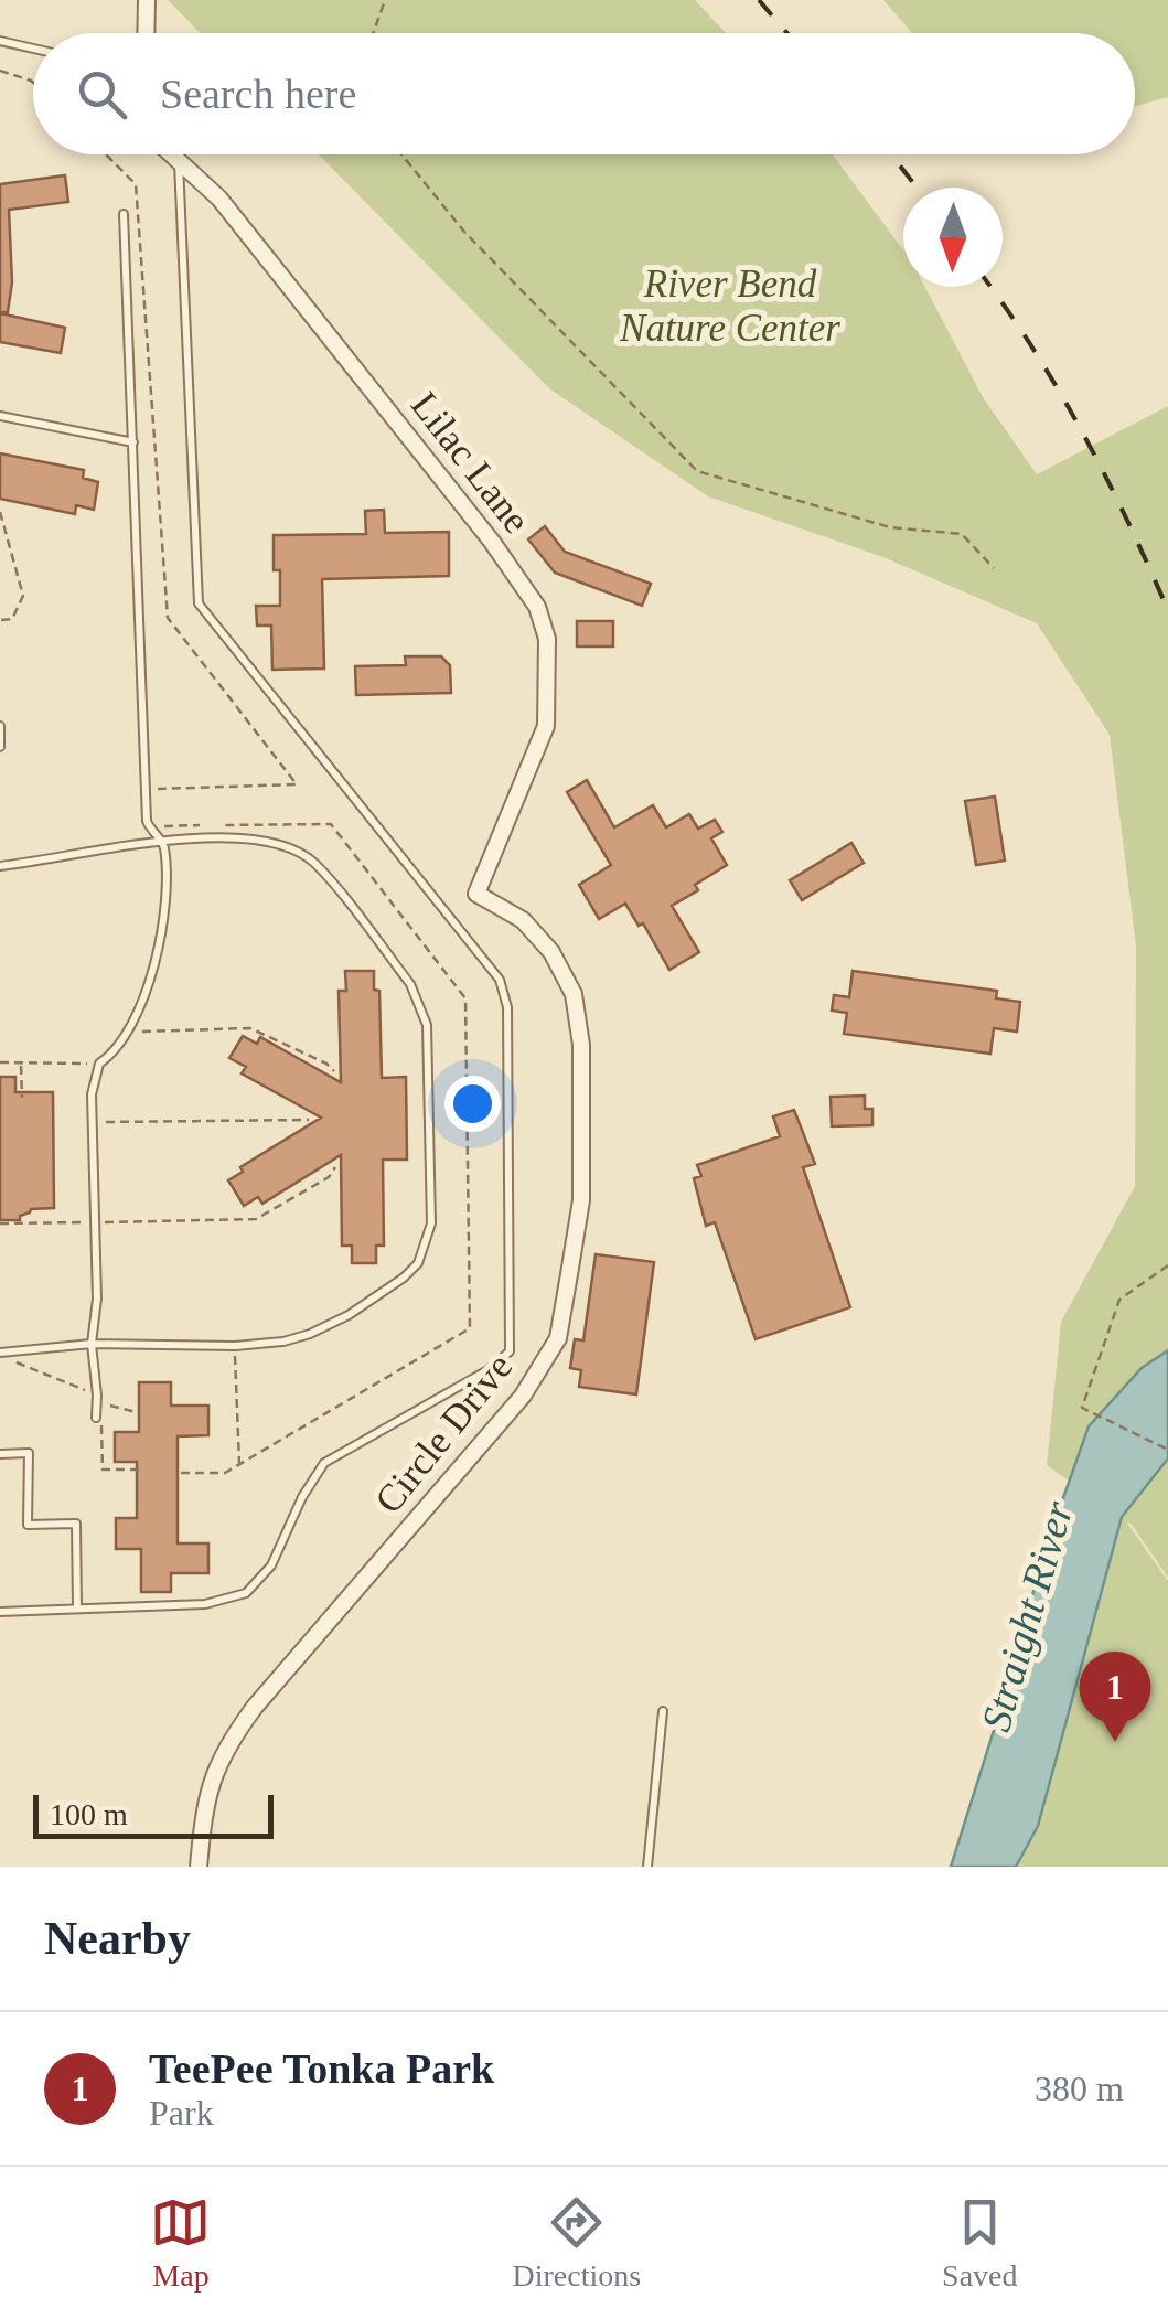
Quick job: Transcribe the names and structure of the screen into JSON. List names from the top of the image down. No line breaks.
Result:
{"streets":{"street":["Lilac Lane","Circle Drive"]},"crossings":[["Lilac Lane","Circle Drive"]],"water":["Straight River"],"parks":["River Bend Nature Center"],"scale_bar":"100 m","north":"bottom","page":{"search":"Search here","pins":"1","scale":"100 m","heading":"Nearby","list":[{"mark":"1","name":"TeePee Tonka Park","note":"Park","value":"380 m"}],"nav":["Map","Directions","Saved"]}}
